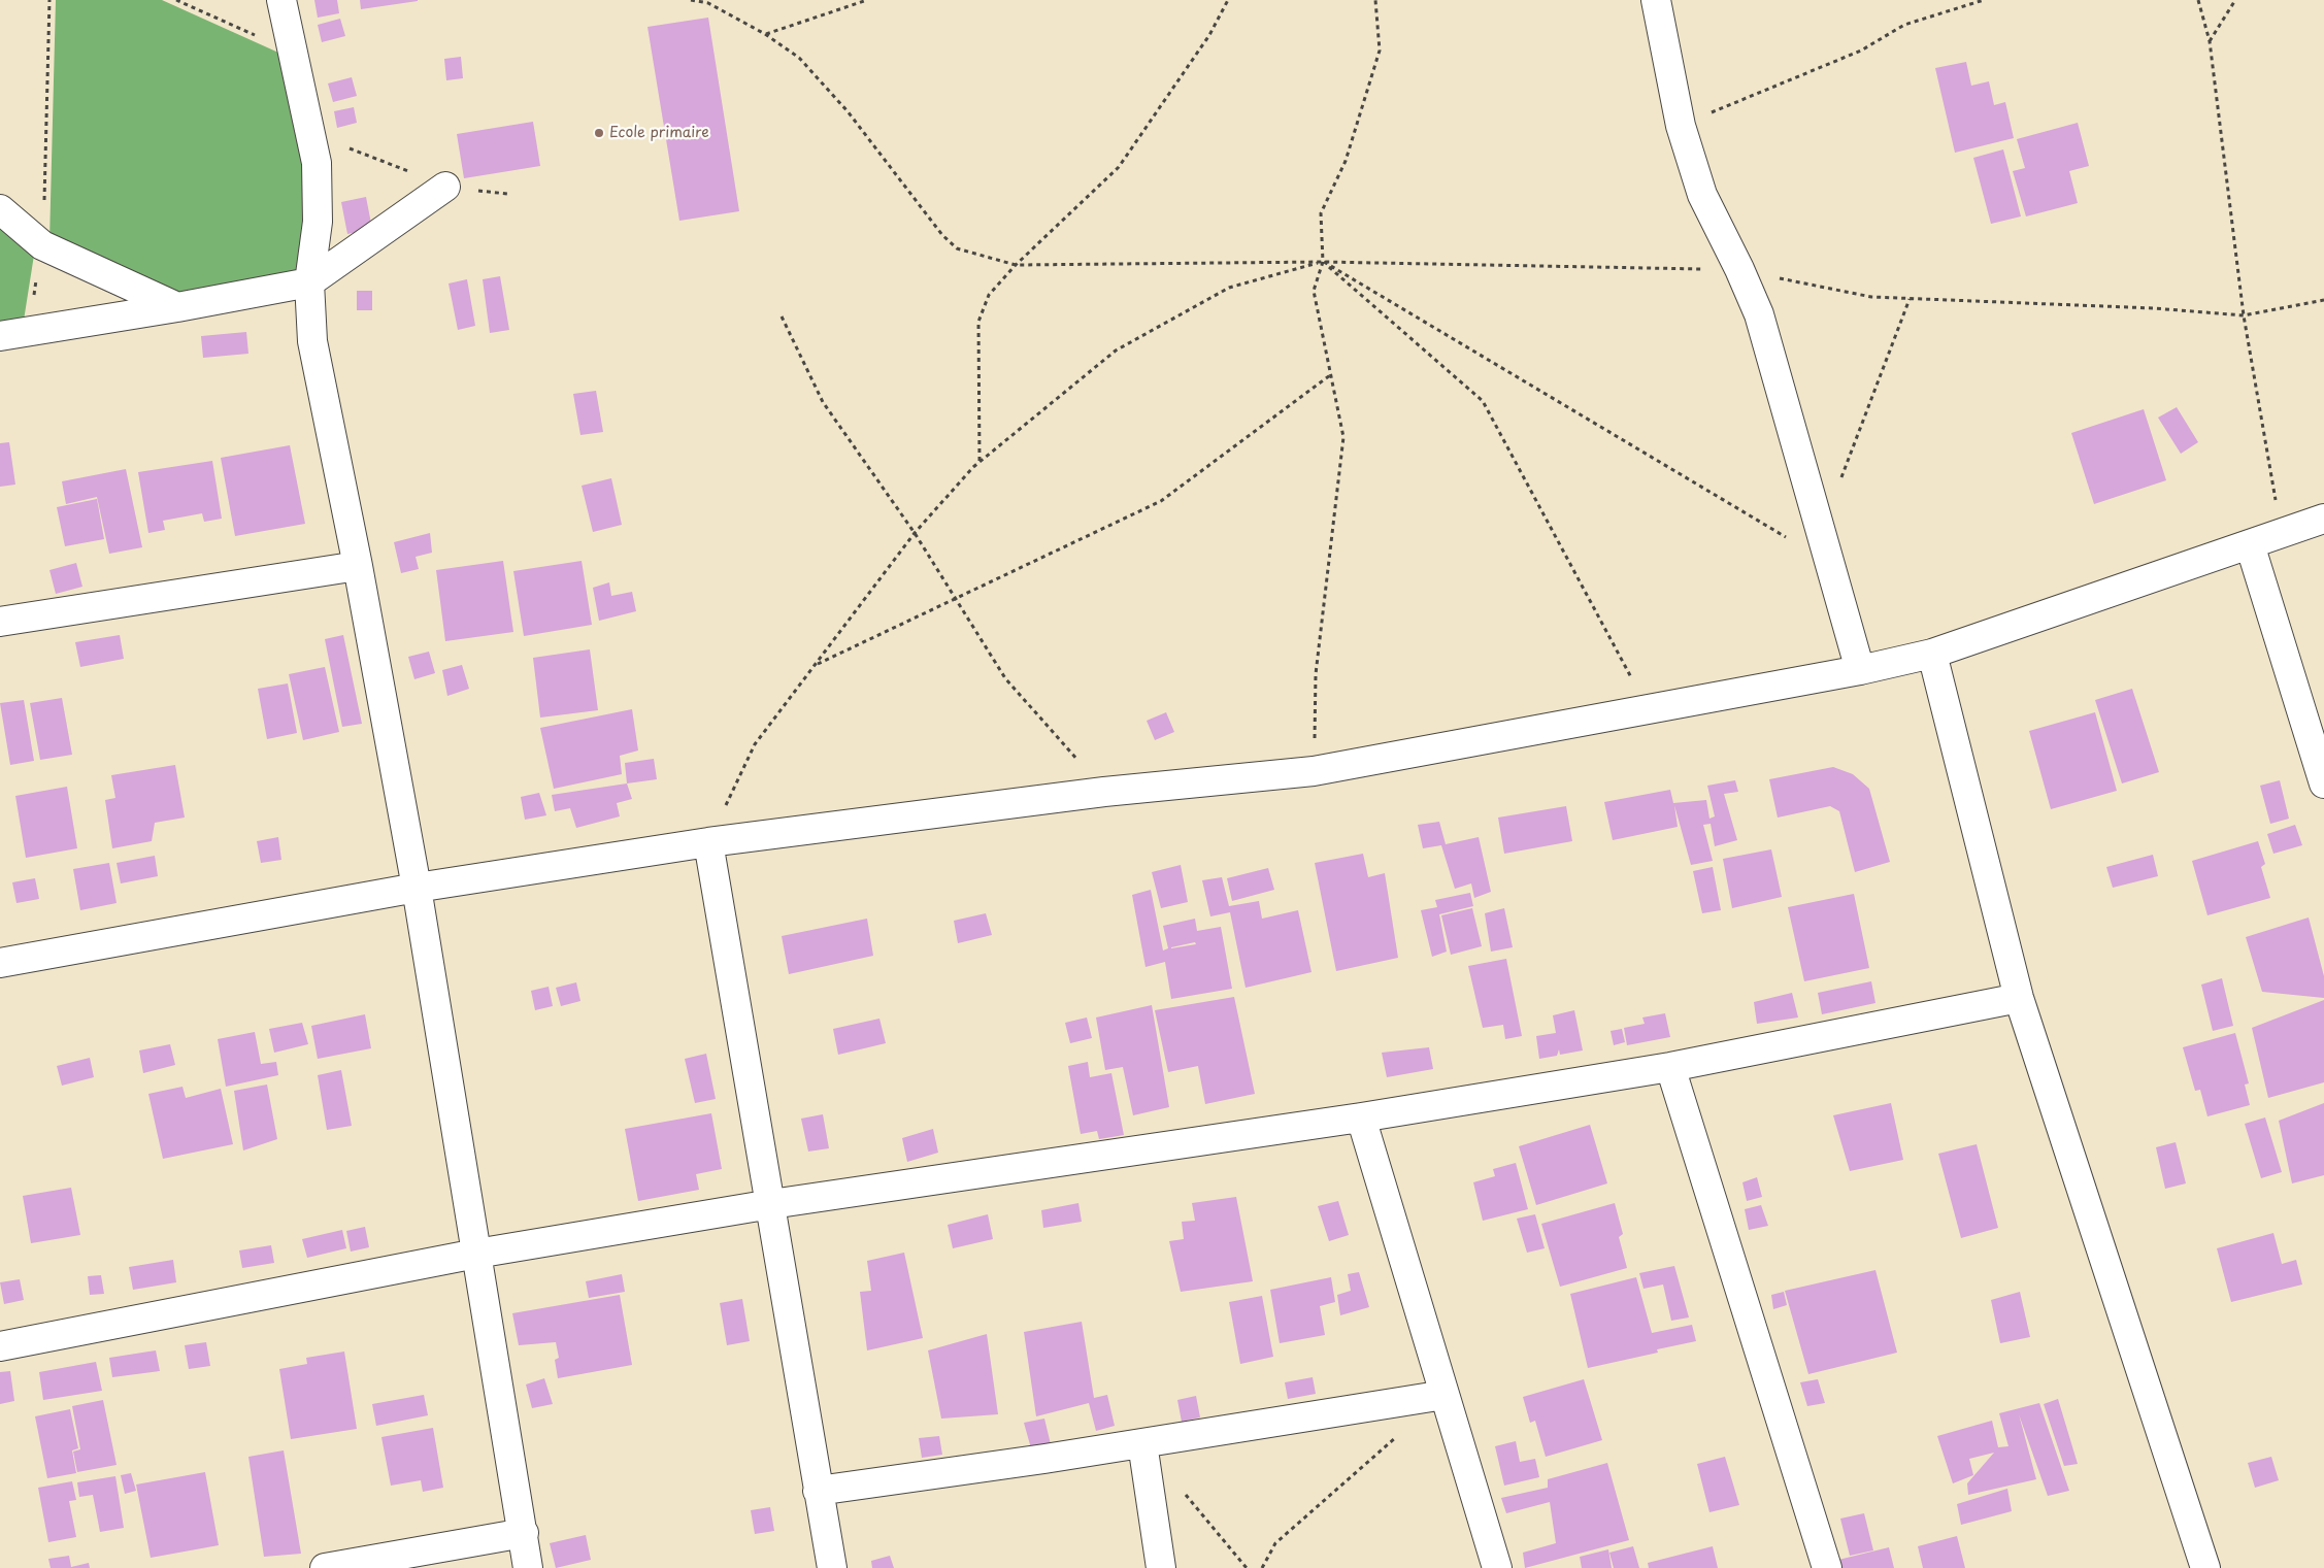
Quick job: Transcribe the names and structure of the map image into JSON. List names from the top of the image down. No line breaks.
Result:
{"places":["Ecole primaire"]}
